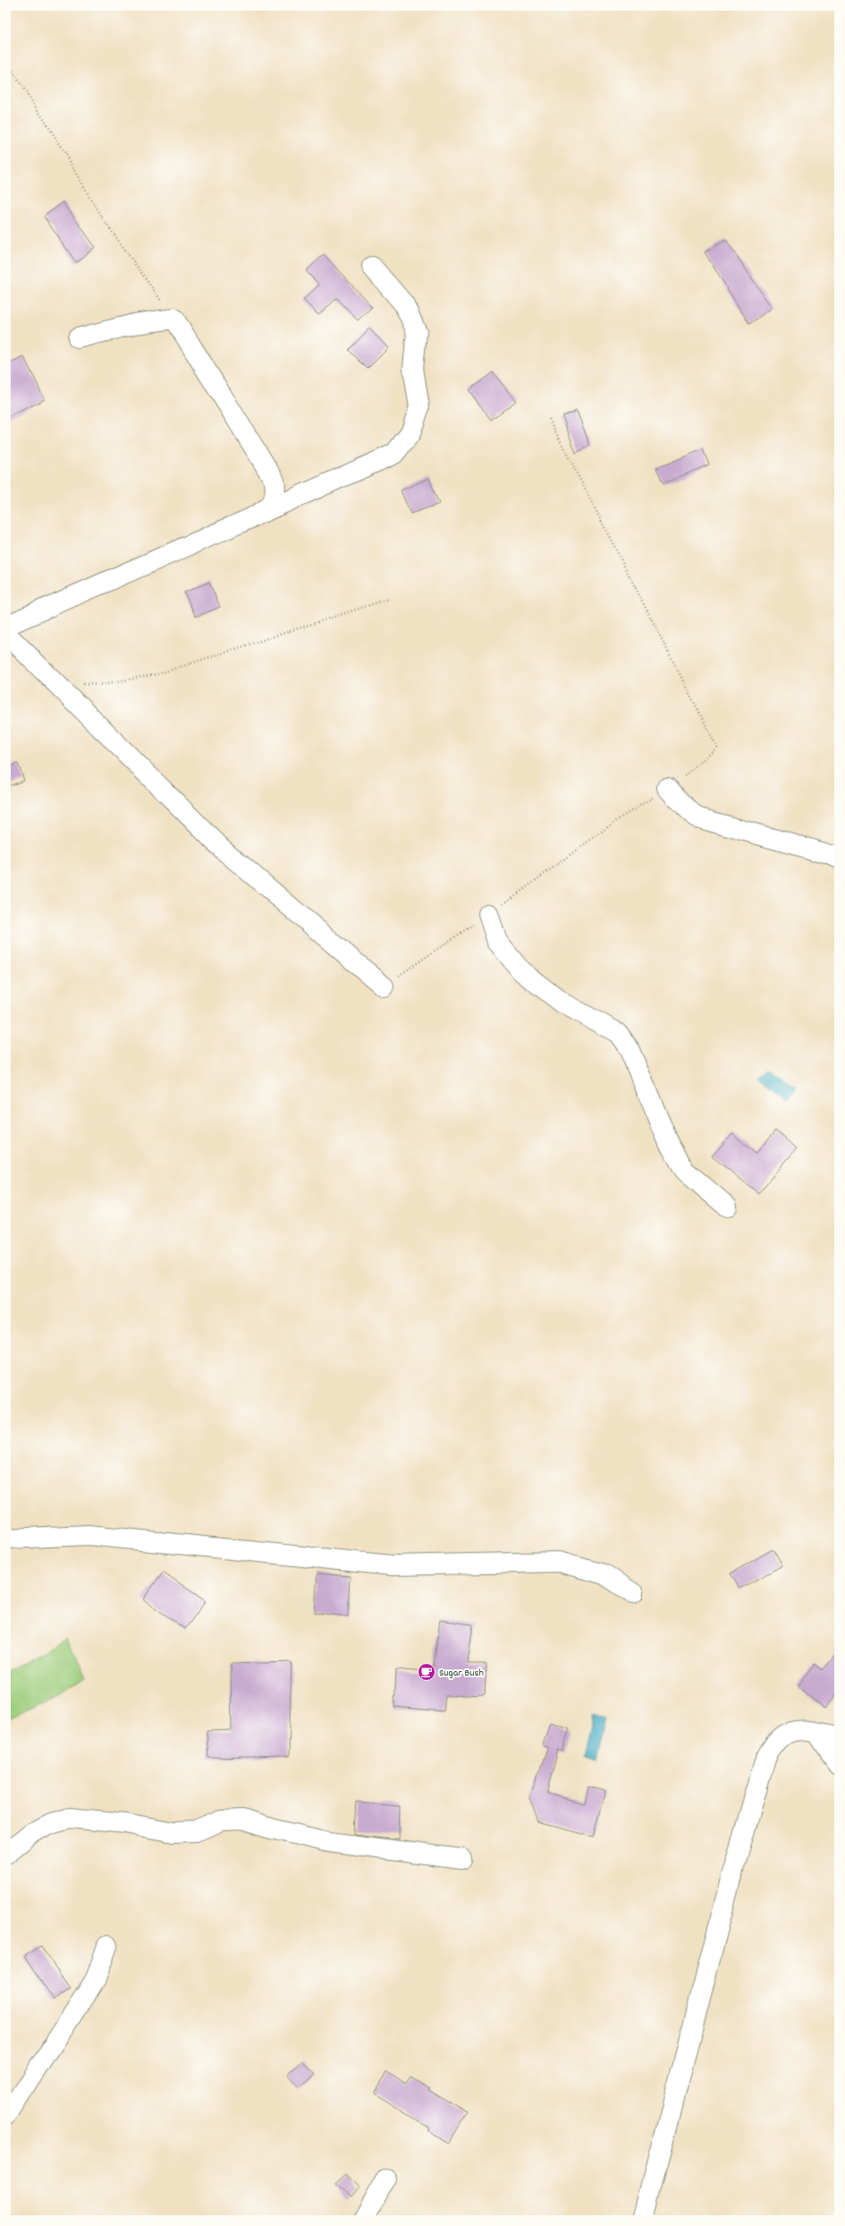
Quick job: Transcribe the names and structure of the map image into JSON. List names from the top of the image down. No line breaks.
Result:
{"places":{"cafe":["Sugar Bush"]}}
